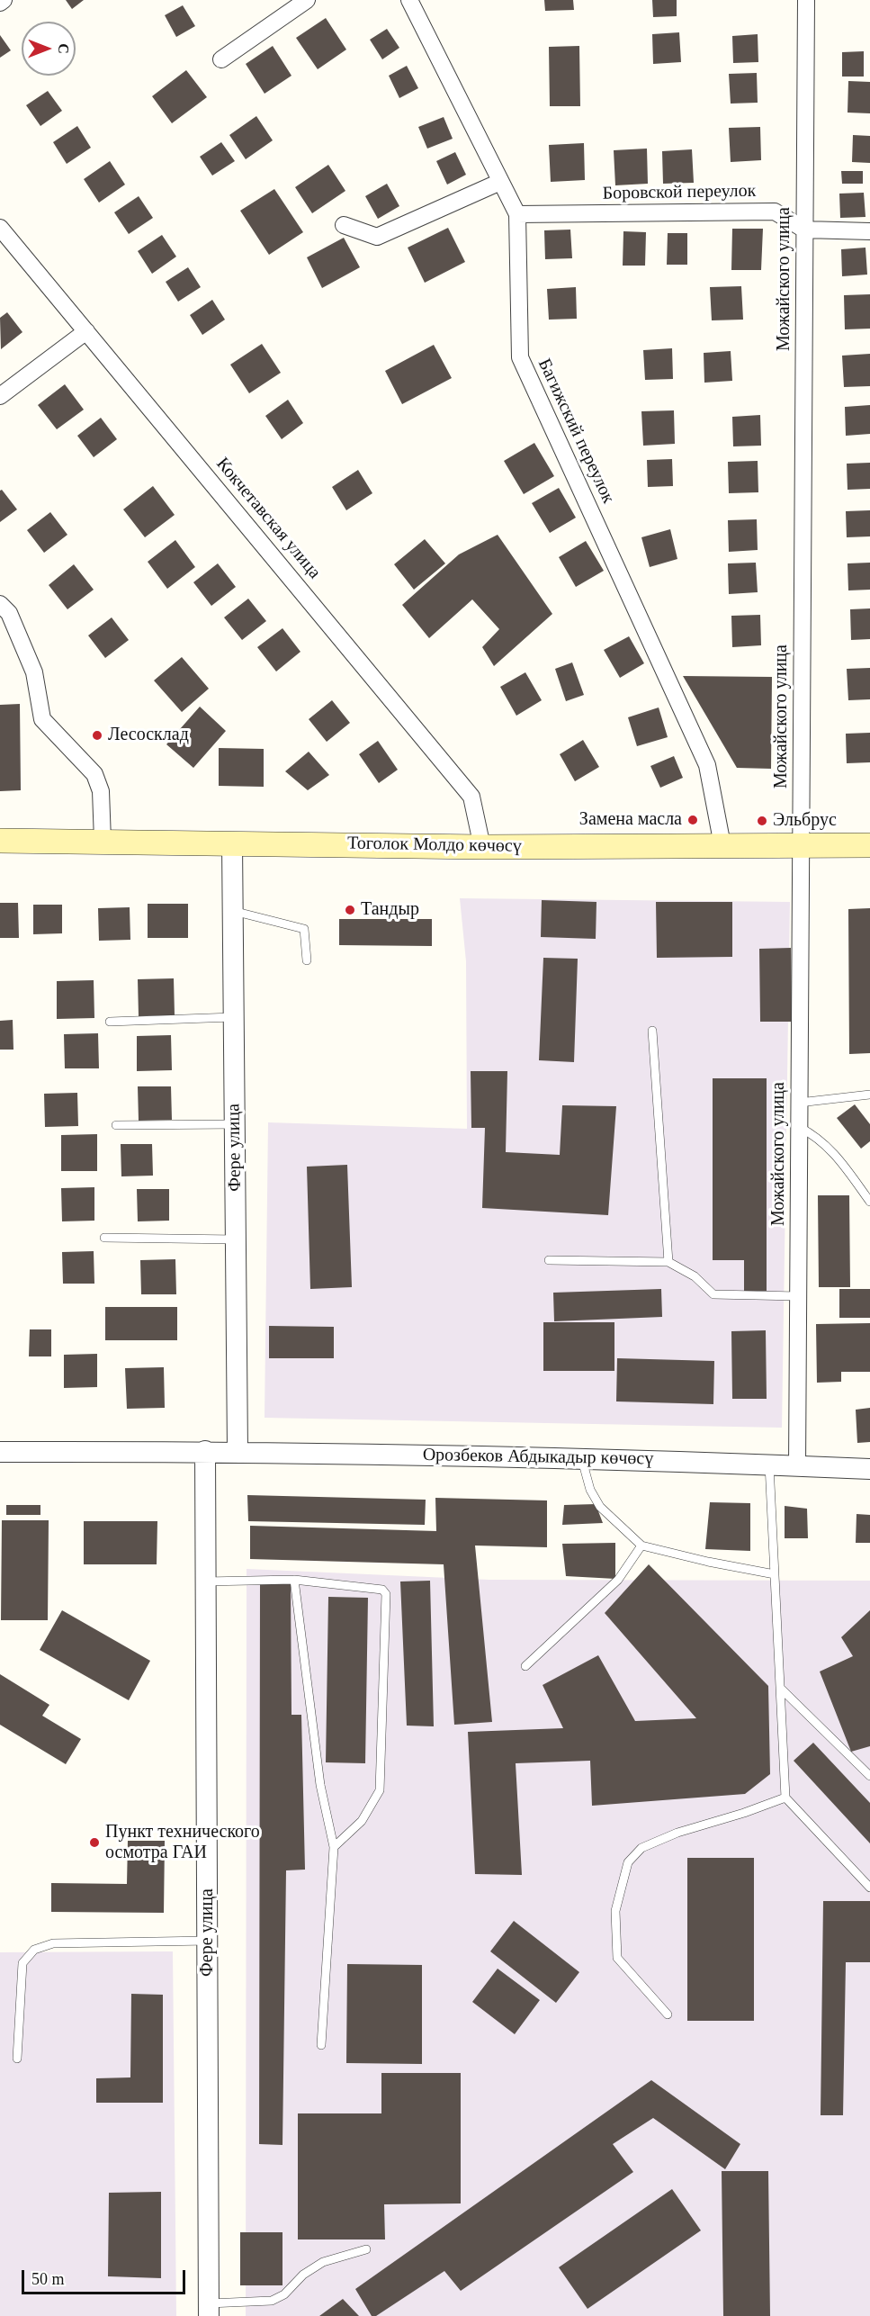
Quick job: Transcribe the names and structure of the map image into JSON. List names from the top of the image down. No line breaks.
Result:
{"streets":{"main road":["Тоголок Молдо көчөсү"],"street":["Боровской переулок","Можайского улица","Багижский переулок","Кокчетавская улица","Фере улица","Орозбеков Абдыкадыр көчөсү"]},"crossings":[["Боровской переулок","Можайского улица"],["Боровской переулок","Багижский переулок"],["Можайского улица","Тоголок Молдо көчөсү"],["Можайского улица","Орозбеков Абдыкадыр көчөсү"],["Багижский переулок","Тоголок Молдо көчөсү"],["Кокчетавская улица","Тоголок Молдо көчөсү"],["Тоголок Молдо көчөсү","Фере улица"],["Фере улица","Орозбеков Абдыкадыр көчөсү"]],"places":["Лесосклад","Замена масла","Эльбрус","Тандыр","Пункт технического осмотра ГАИ"],"scale_bar":"50 m","north":"right"}
